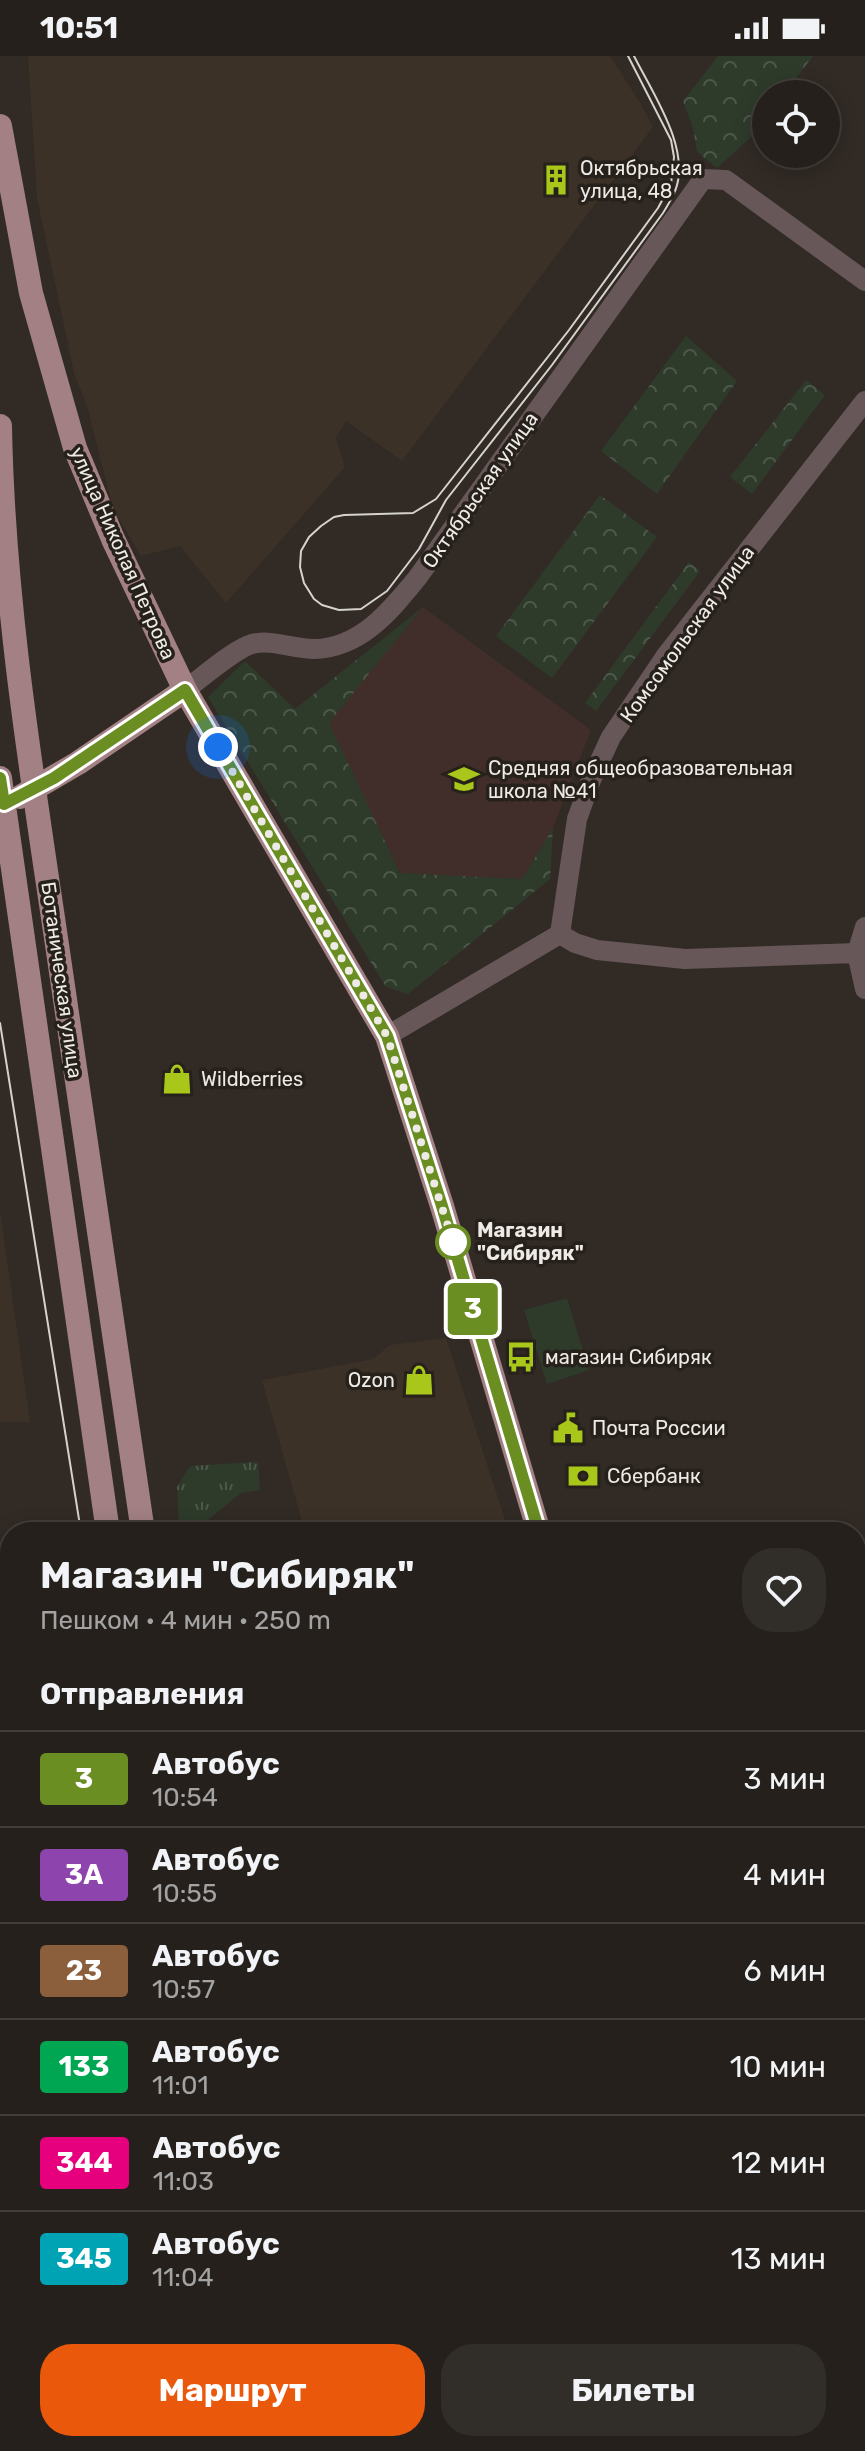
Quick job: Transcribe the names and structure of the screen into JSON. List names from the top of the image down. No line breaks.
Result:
{"streets":{"main road":["улица Николая Петрова","Ботаническая улица"],"street":["Октябрьская улица","Комсомольская улица"]},"crossings":[["Октябрьская улица","улица Николая Петрова"]],"places":{"building":["Октябрьская улица, 48"],"school or university":["Средняя общеобразовательная школа №41"],"shop":["Wildberries","Ozon"],"other":["Магазин \"Сибиряк\""],"bus stop":["магазин Сибиряк"],"public building":["Почта России"],"bank":["Сбербанк"]},"lines":["bus line 3"],"page":{"status":"10:51","on_map":"3","heading":[["Магазин \"Сибиряк\"","Пешком · 4 мин · 250 m"],"Отправления"],"list":[{"mark":"3","name":"Автобус","note":"10:54","value":"3 мин"},{"mark":"3А","name":"Автобус","note":"10:55","value":"4 мин"},{"mark":"23","name":"Автобус","note":"10:57","value":"6 мин"},{"mark":"133","name":"Автобус","note":"11:01","value":"10 мин"},{"mark":"344","name":"Автобус","note":"11:03","value":"12 мин"},{"mark":"345","name":"Автобус","note":"11:04","value":"13 мин"}],"buttons":["Маршрут","Билеты"]}}
